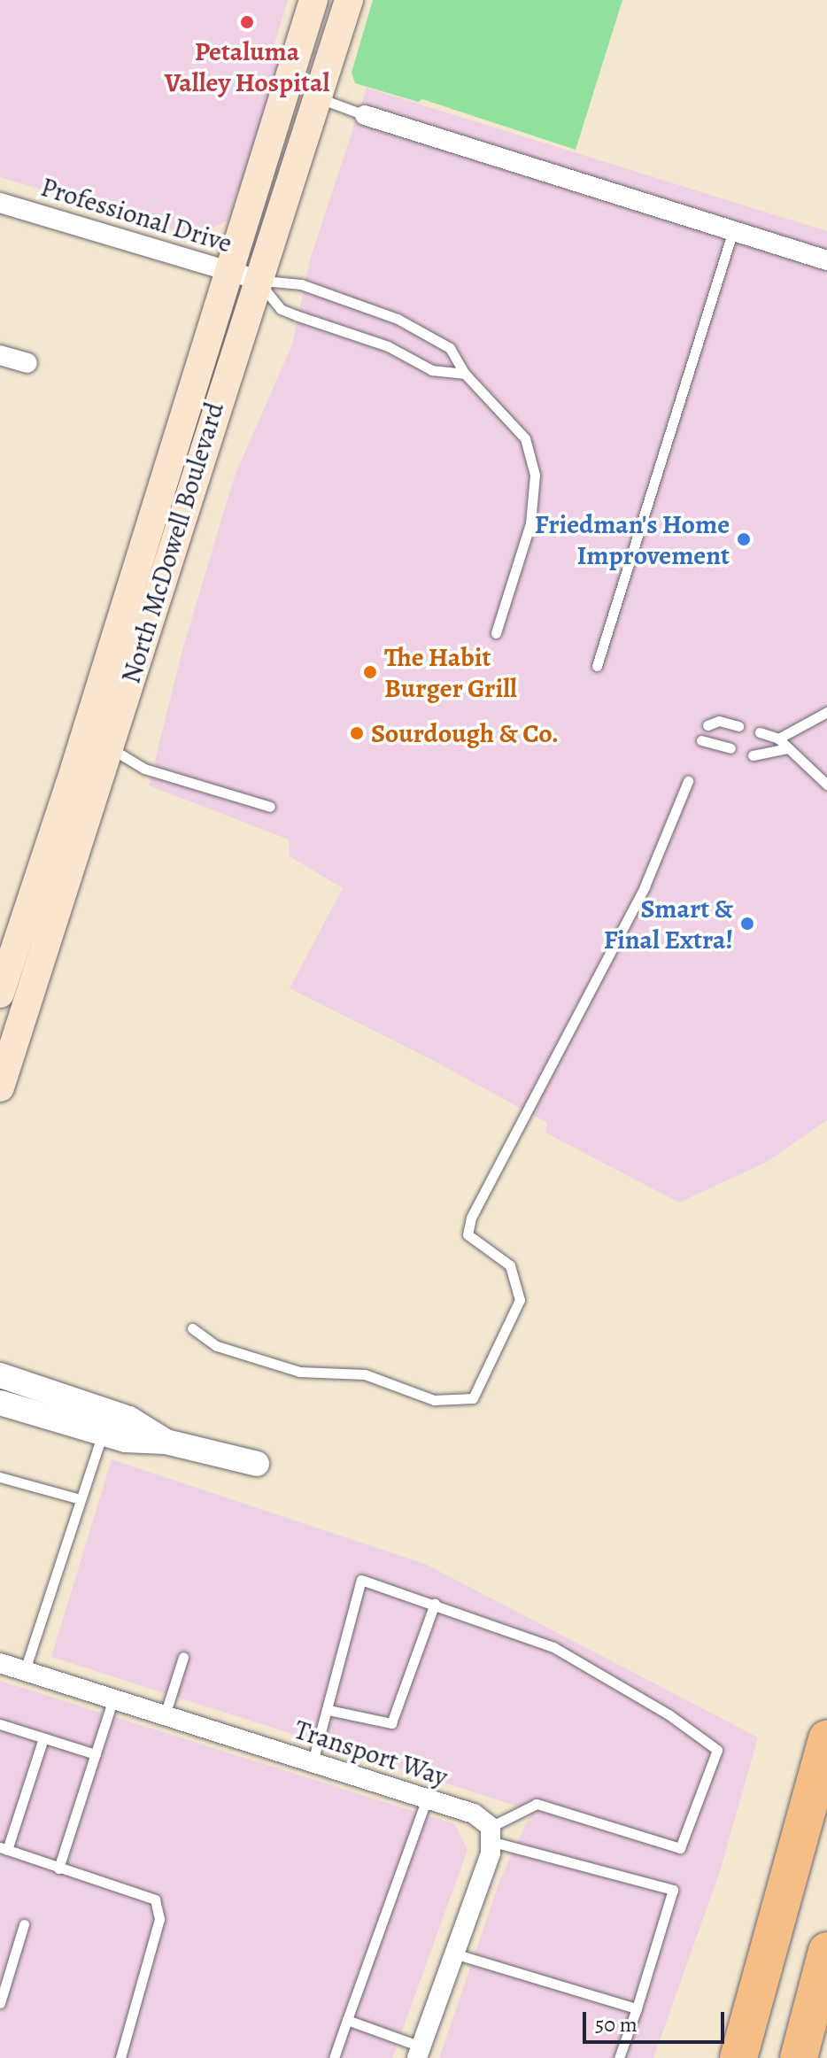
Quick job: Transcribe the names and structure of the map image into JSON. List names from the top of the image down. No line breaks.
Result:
{"streets":{"main road":["North McDowell Boulevard"],"street":["Professional Drive","Transport Way"]},"crossings":[["Professional Drive","North McDowell Boulevard"]],"places":["Petaluma Valley Hospital","Friedman's Home Improvement","The Habit Burger Grill","Sourdough & Co.","Smart & Final Extra!"],"scale_bar":"50 m"}
